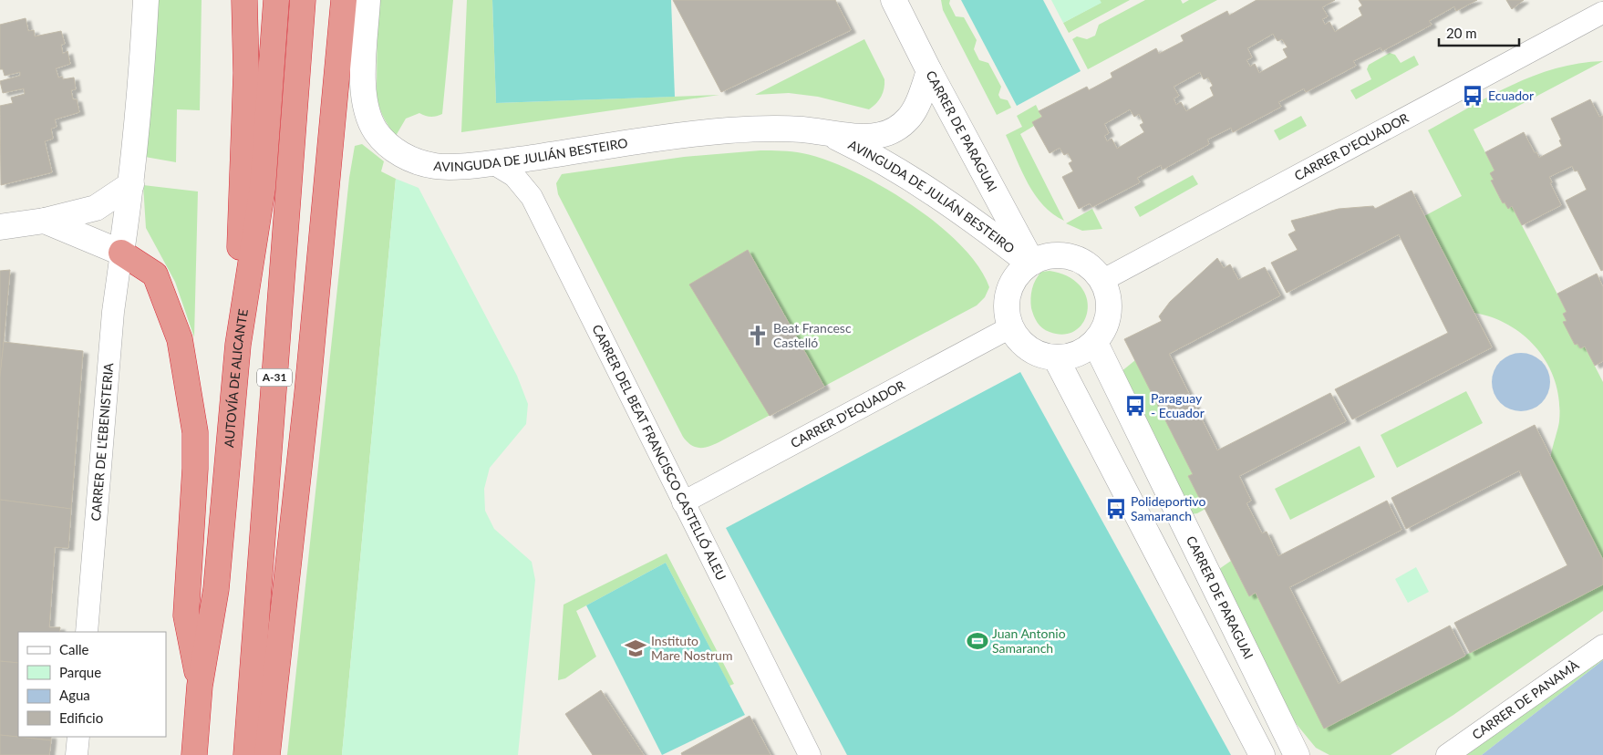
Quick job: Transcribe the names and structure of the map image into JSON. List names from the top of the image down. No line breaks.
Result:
{"streets":{"highway":["AUTOVÍA DE ALICANTE","A-31"],"street":["CARRER DE PARAGUAI","CARRER D'EQUADOR","AVINGUDA DE JULIÁN BESTEIRO","CARRER DE L'EBENISTERIA","CARRER DEL BEAT FRANCISCO CASTELLÓ ALEU","CARRER DE PANAMÀ"]},"crossings":[["CARRER DE PARAGUAI","CARRER D'EQUADOR"],["CARRER DE PARAGUAI","AVINGUDA DE JULIÁN BESTEIRO"],["CARRER D'EQUADOR","AVINGUDA DE JULIÁN BESTEIRO"],["CARRER D'EQUADOR","CARRER DEL BEAT FRANCISCO CASTELLÓ ALEU"],["AVINGUDA DE JULIÁN BESTEIRO","CARRER DEL BEAT FRANCISCO CASTELLÓ ALEU"]],"places":{"bus stop":["Ecuador","Paraguay - Ecuador","Polideportivo Samaranch"],"church":["Beat Francesc Castelló"],"sports":["Juan Antonio Samaranch"],"school or university":["Instituto Mare Nostrum"]},"legend":["Calle","Parque","Agua","Edificio"],"scale_bar":"20 m"}
